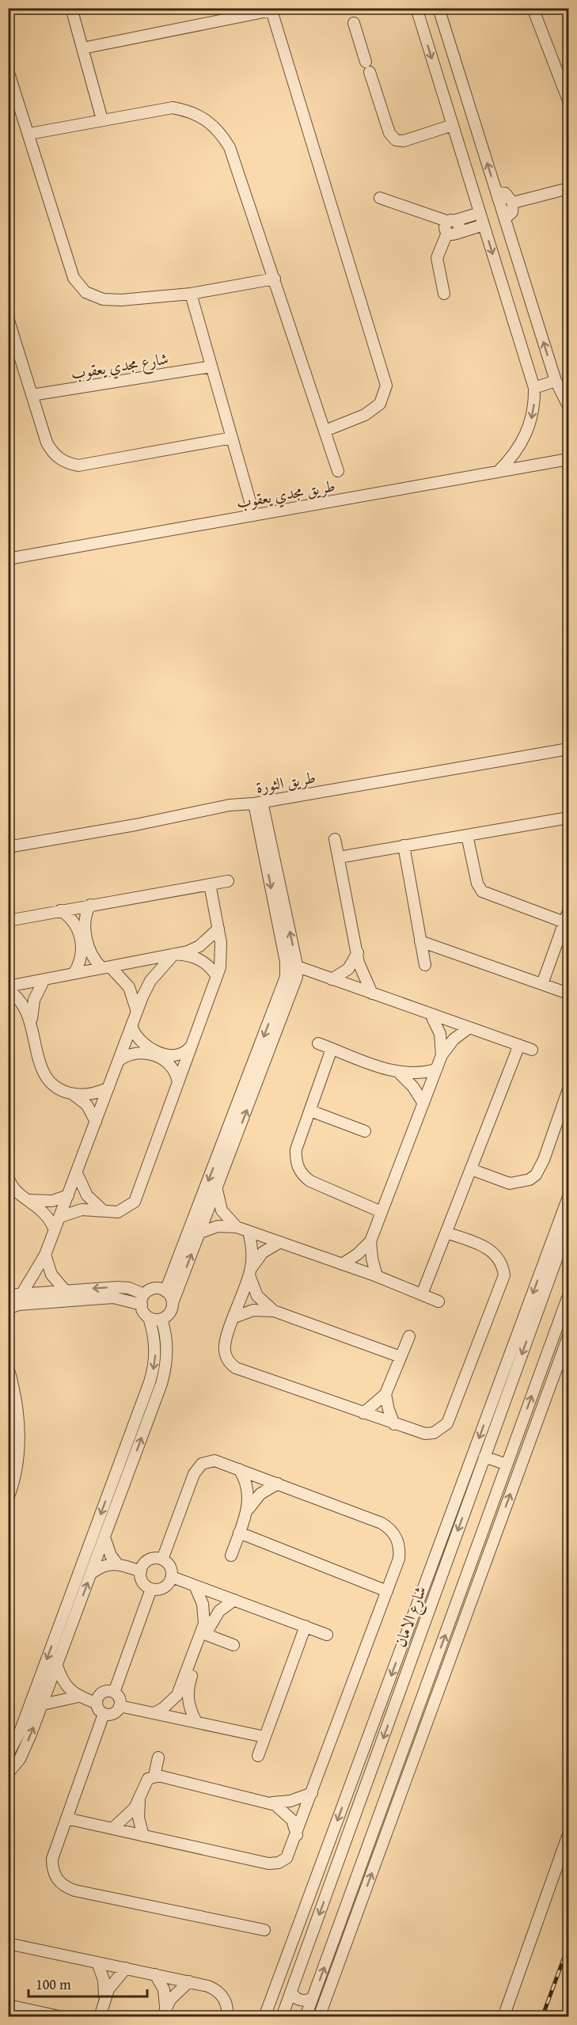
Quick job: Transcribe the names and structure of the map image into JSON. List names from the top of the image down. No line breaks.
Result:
{"streets":{"street":["شارع مجدي يعقوب","طريق مجدي يعقوب","طريق الثورة","شارع الامان"]},"scale_bar":"100 m"}
